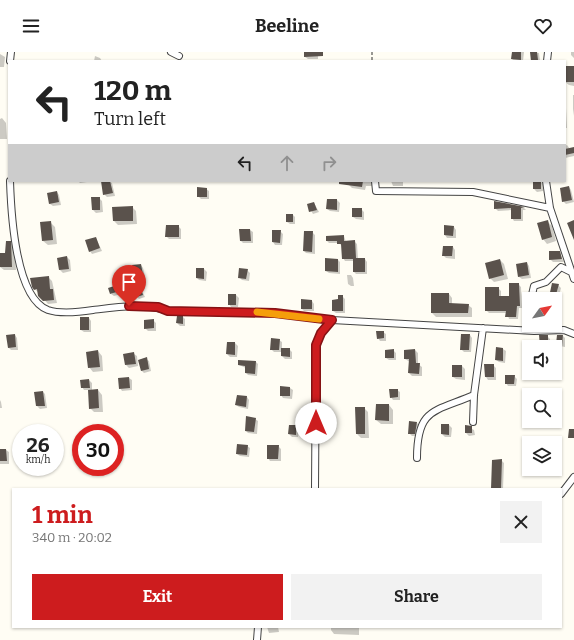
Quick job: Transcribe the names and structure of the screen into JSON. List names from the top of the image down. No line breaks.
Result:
{"north":"top right","page":{"header":"Beeline","turn":["120 m","Turn left"],"speed":"26 km/h","limit":"30","heading":["1 min","340 m · 20:02"],"buttons":["Exit","Share"]}}
